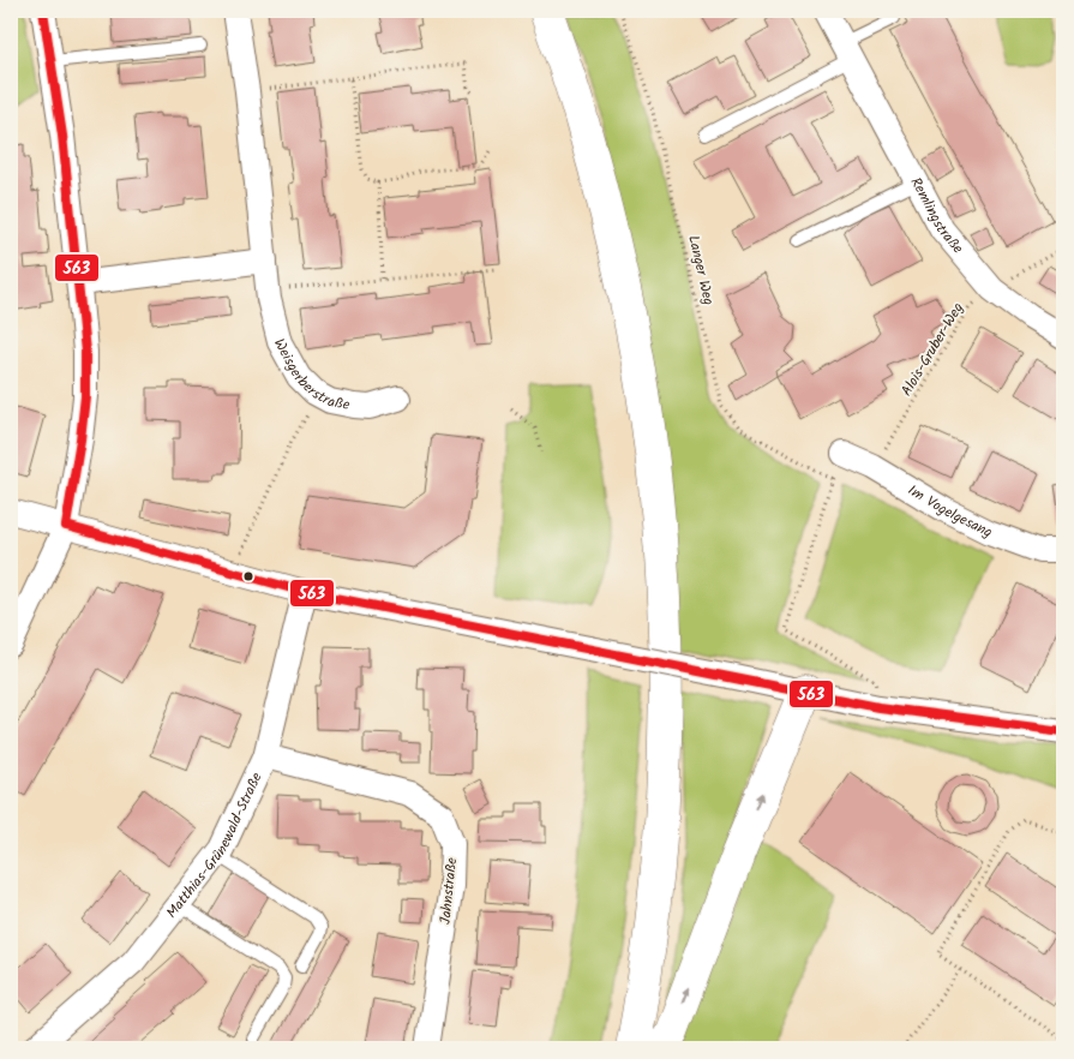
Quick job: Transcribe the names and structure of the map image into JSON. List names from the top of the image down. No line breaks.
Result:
{"streets":{"street":["Remlingstraße","Weisgerberstraße","Im Vogelgesang","Matthias-Grünewald-Straße","Jahnstraße"],"path":["Langer Weg","Alois-Gruber-Weg"]},"crossings":[["Remlingstraße","Alois-Gruber-Weg"],["Alois-Gruber-Weg","Im Vogelgesang"],["Matthias-Grünewald-Straße","Jahnstraße"]],"lines":["transit line 563"]}
